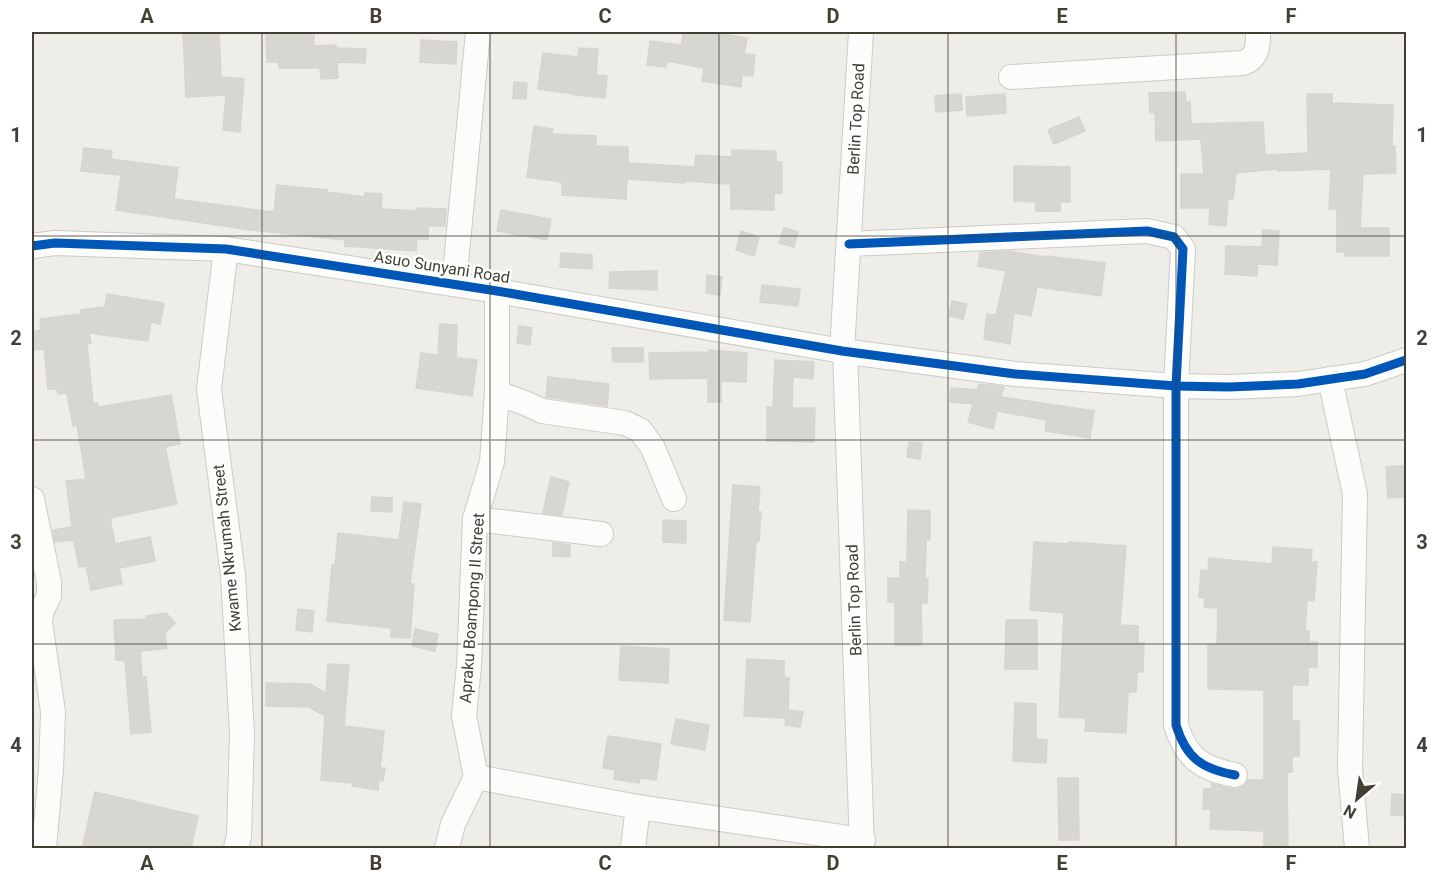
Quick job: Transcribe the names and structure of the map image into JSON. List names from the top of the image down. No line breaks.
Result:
{"streets":{"street":["Berlin Top Road","Asuo Sunyani Road","Kwame Nkrumah Street","Apraku Boampong II Street"]},"crossings":[["Berlin Top Road","Asuo Sunyani Road"],["Asuo Sunyani Road","Kwame Nkrumah Street"],["Asuo Sunyani Road","Apraku Boampong II Street"]],"north":"bottom left","grid":{"columns":["A","B","C","D","E","F"],"rows":["1","2","3","4"]}}
